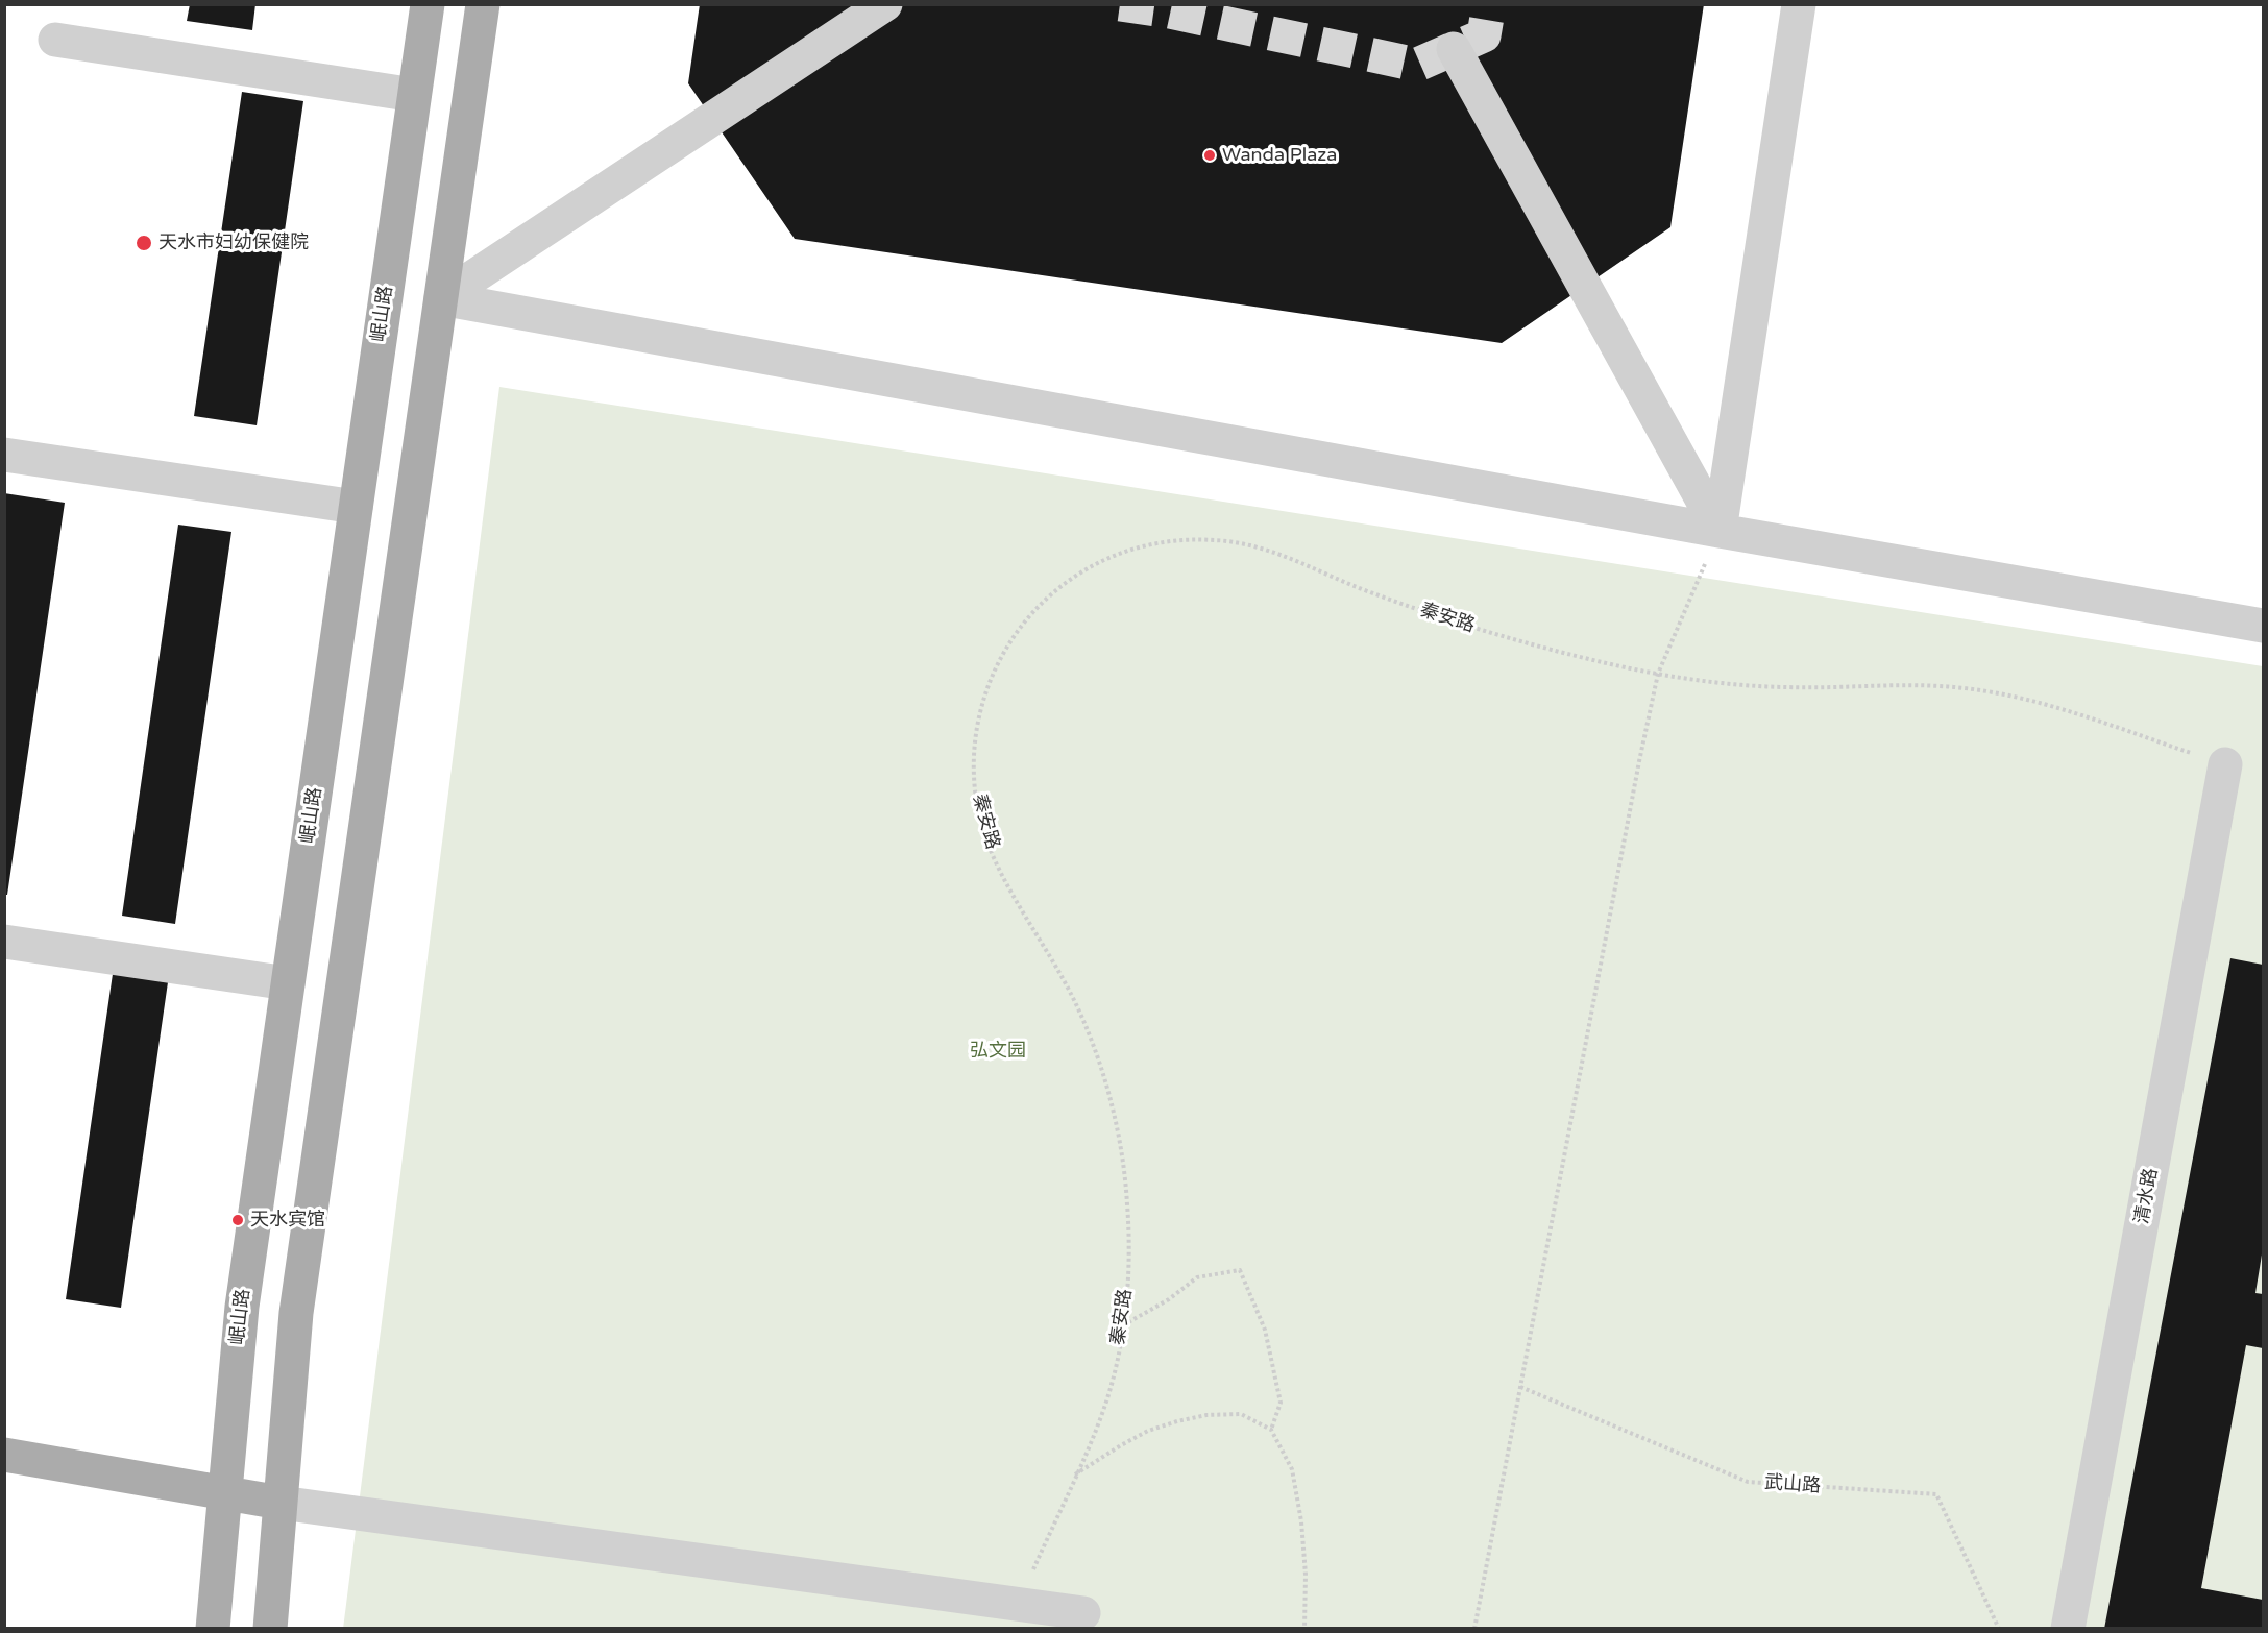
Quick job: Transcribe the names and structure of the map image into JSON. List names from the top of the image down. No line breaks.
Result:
{"streets":{"main road":["岷山路"],"street":["清水路"],"path":["秦安路","武山路"]},"crossings":[["秦安路","清水路"]],"parks":["弘文园"],"places":["Wanda Plaza","天水市妇幼保健院","天水宾馆"]}
